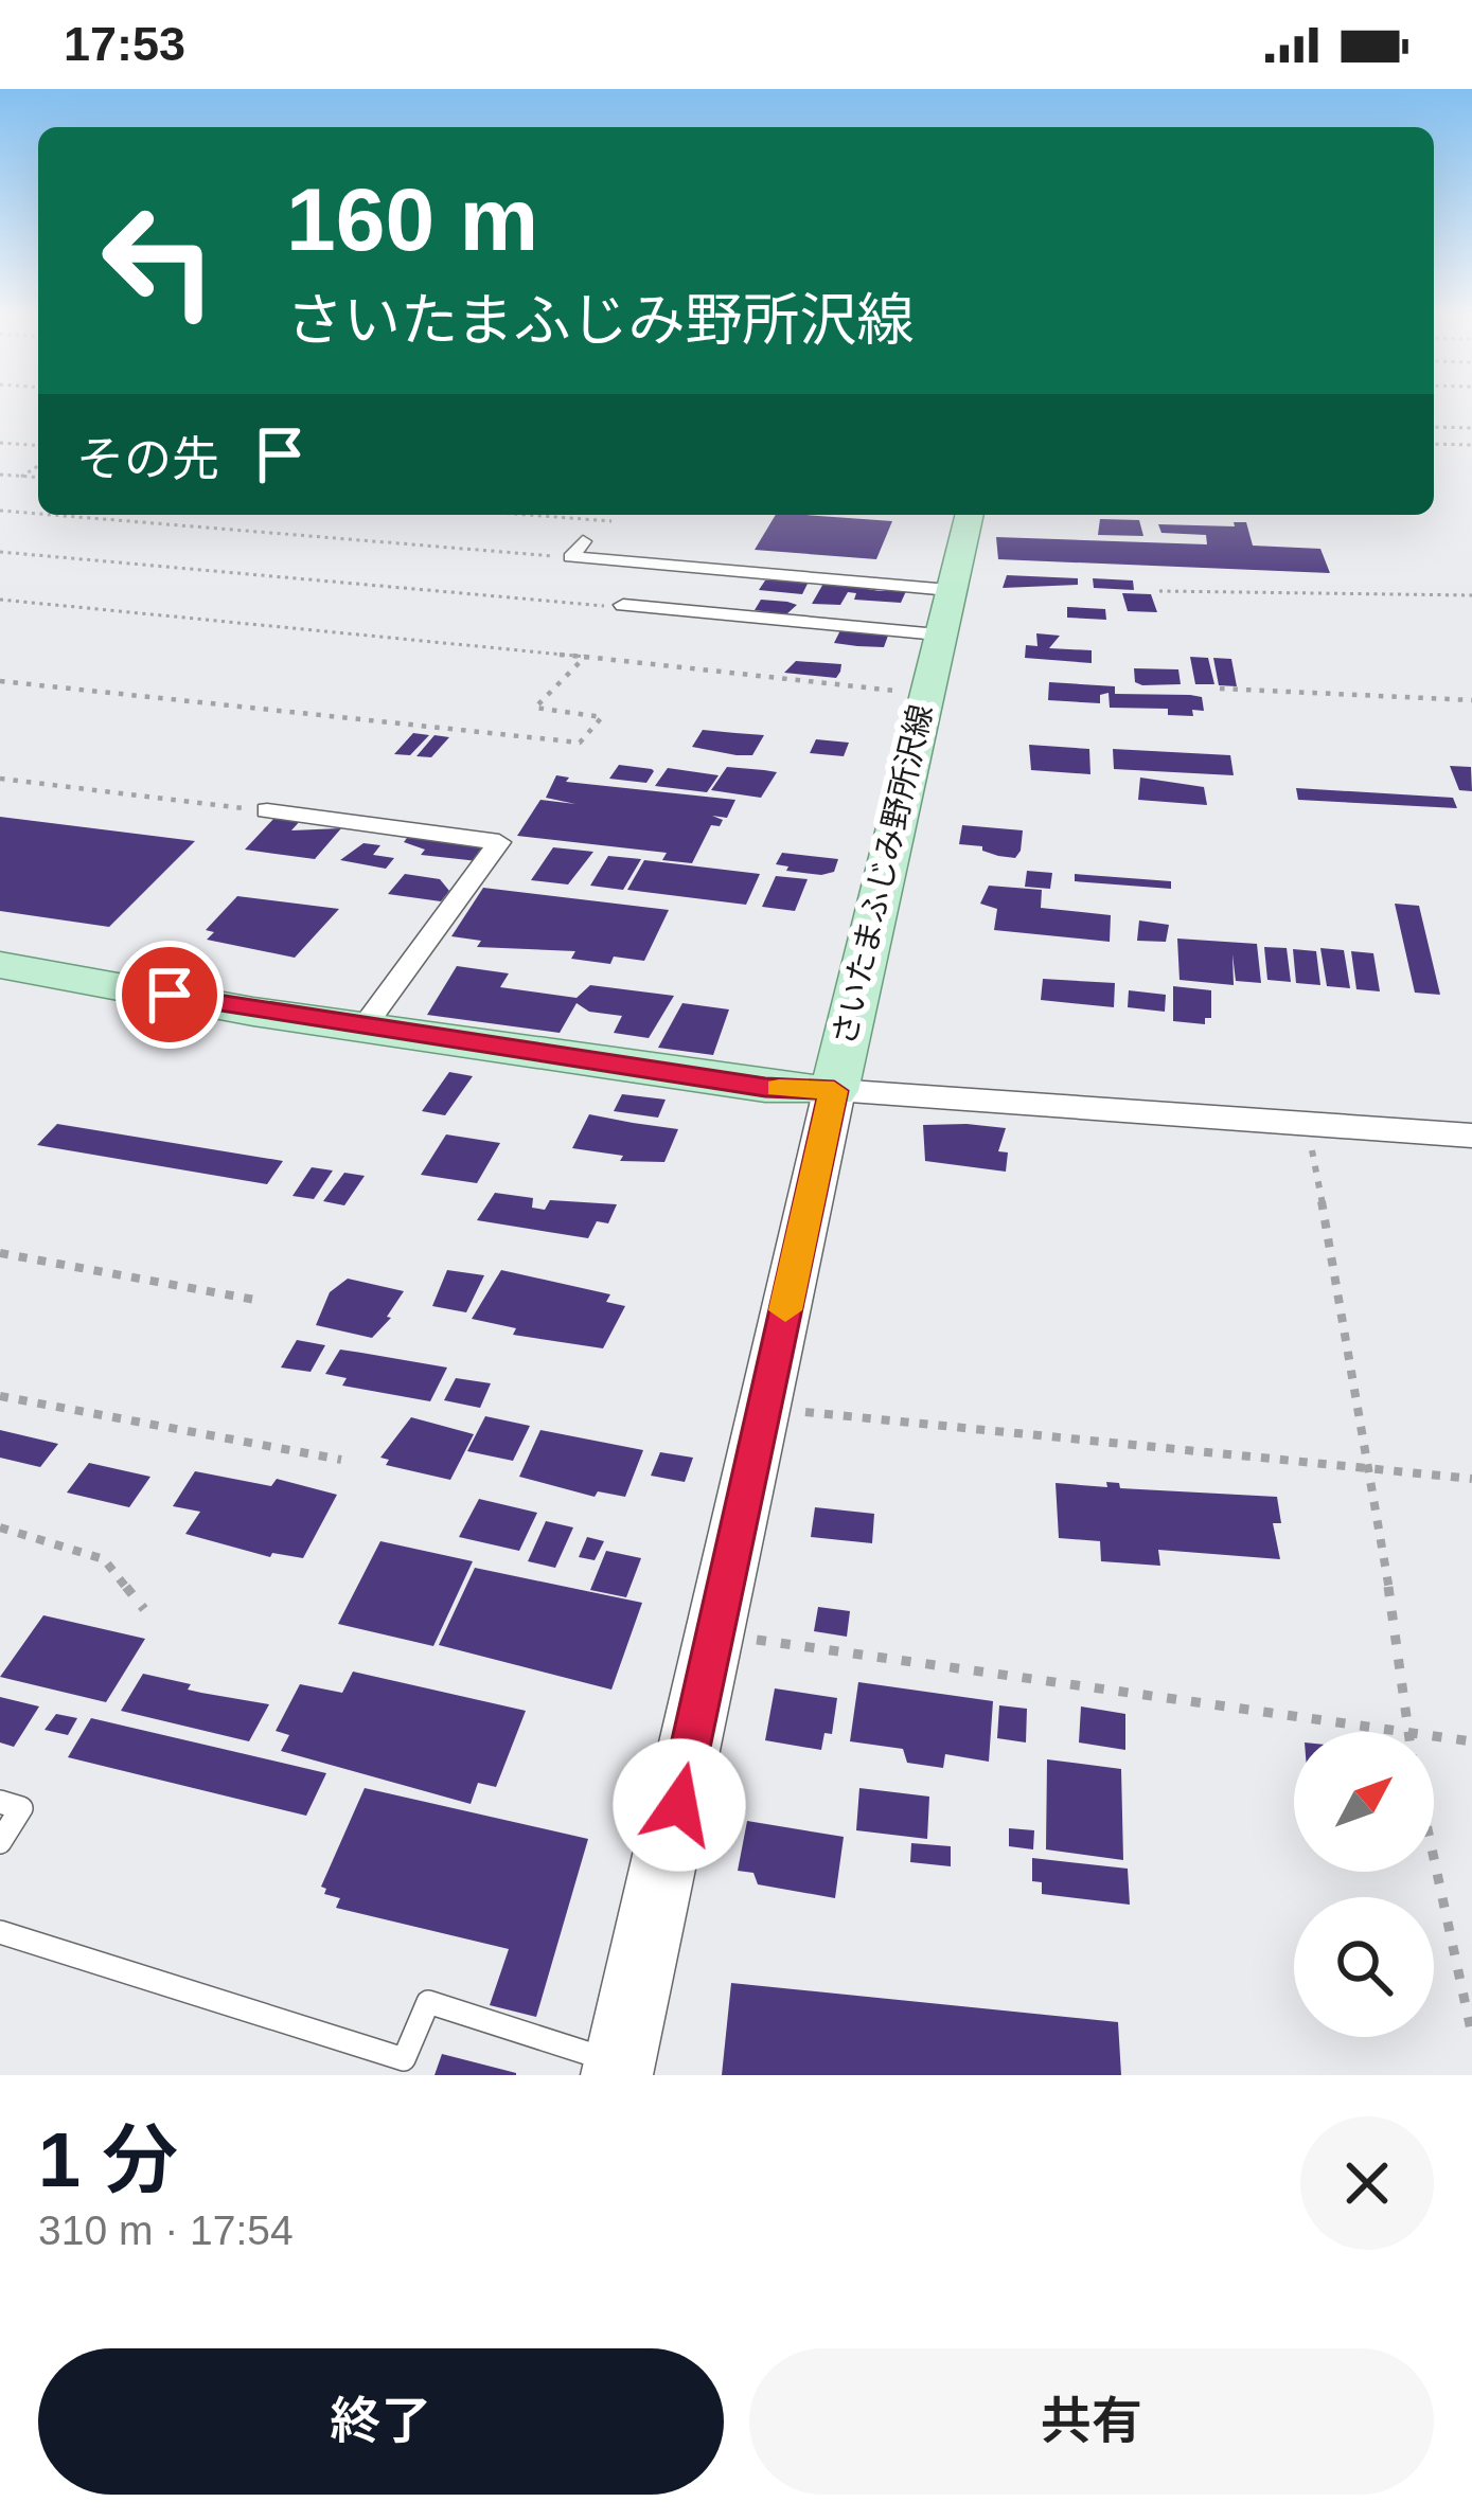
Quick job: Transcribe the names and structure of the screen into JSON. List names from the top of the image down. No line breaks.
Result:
{"streets":{"main road":["さいたまふじみ野所沢線"]},"north":"top right","page":{"status":"17:53","turn":["160 m","さいたまふじみ野所沢線"],"then":"その先","heading":["1 分","310 m · 17:54"],"buttons":["終了","共有"]}}
